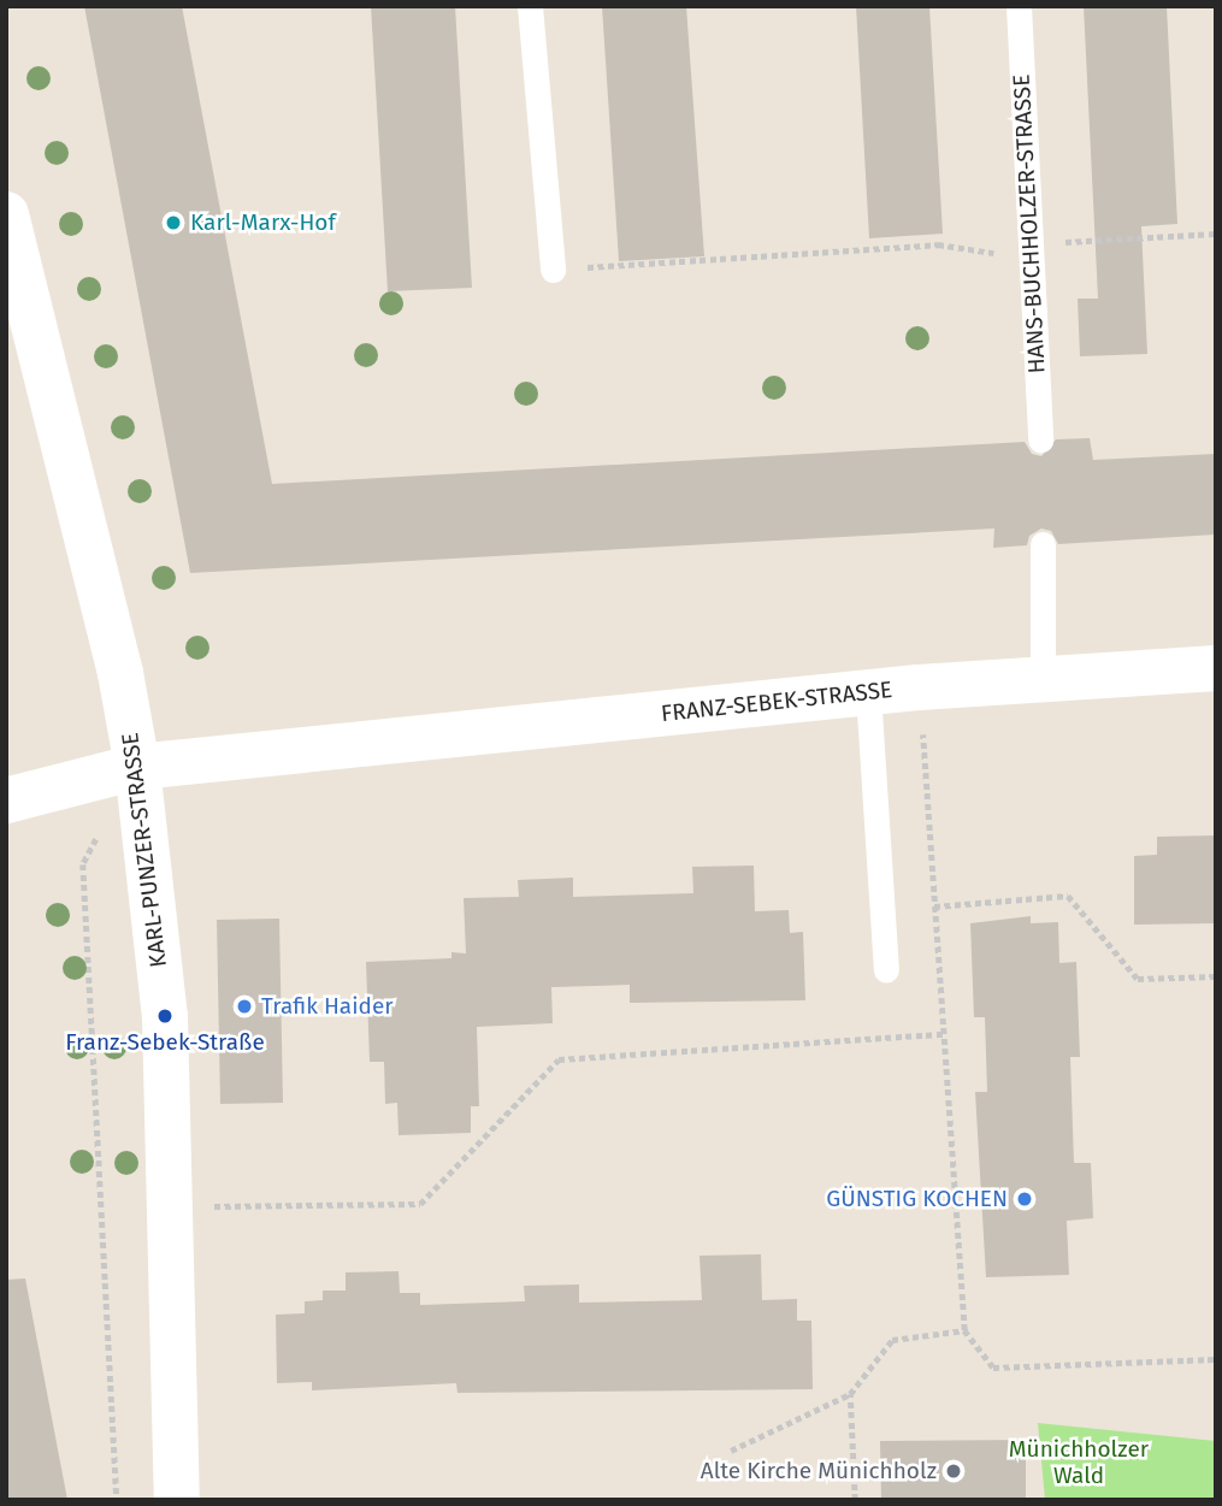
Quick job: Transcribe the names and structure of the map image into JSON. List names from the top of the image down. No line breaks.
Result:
{"streets":{"street":["FRANZ-SEBEK-STRASSE","KARL-PUNZER-STRASSE"],"lane":["HANS-BUCHHOLZER-STRASSE"]},"crossings":[["FRANZ-SEBEK-STRASSE","KARL-PUNZER-STRASSE"]],"parks":["Münichholzer Wald"],"places":["Karl-Marx-Hof","Trafik Haider","Franz-Sebek-Straße","GÜNSTIG KOCHEN","Alte Kirche Münichholz"]}
